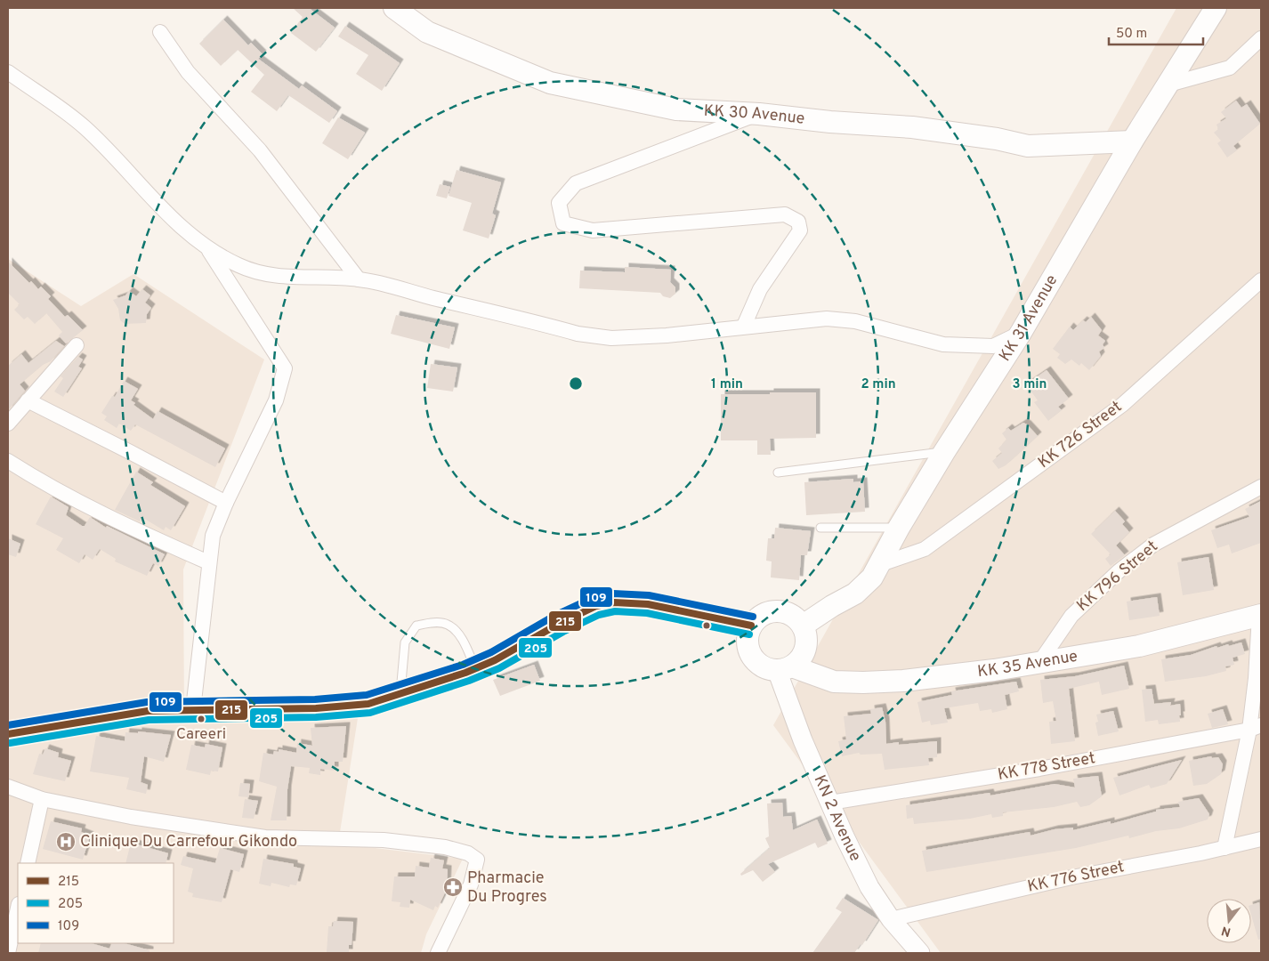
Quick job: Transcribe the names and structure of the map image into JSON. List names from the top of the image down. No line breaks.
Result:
{"streets":{"main road":["KK 30 Avenue","KK 31 Avenue","KK 35 Avenue"],"street":["KK 726 Street","KK 796 Street","KK 778 Street","KN 2 Avenue","KK 776 Street"]},"crossings":[["KK 30 Avenue","KK 31 Avenue"],["KK 31 Avenue","KK 726 Street"],["KK 31 Avenue","KK 35 Avenue"],["KK 31 Avenue","KN 2 Avenue"],["KK 796 Street","KK 35 Avenue"],["KK 35 Avenue","KN 2 Avenue"],["KK 778 Street","KN 2 Avenue"],["KN 2 Avenue","KK 776 Street"]],"places":{"other":["Careeri"],"hospital":["Clinique Du Carrefour Gikondo"],"pharmacy":["Pharmacie Du Progres"]},"lines":["transit line 109","transit line 215","transit line 205"],"legend":["215","205","109"],"scale_bar":"50 m","north":"bottom","rings":["1 min","2 min","3 min"]}
